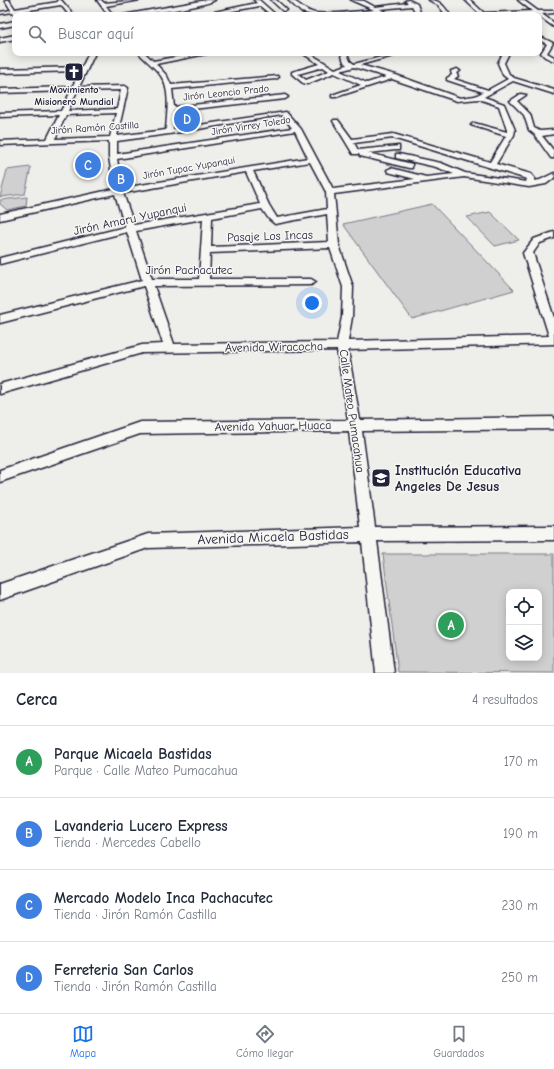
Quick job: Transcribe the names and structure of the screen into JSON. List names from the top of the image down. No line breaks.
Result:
{"streets":{"street":["Jirón Leoncio Prado","Jirón Virrey Toledo","Jirón Ramón Castilla","Jirón Tupac Yupanqui","Jirón Amaru Yupanqui","Pasaje Los Incas","Jirón Pachacutec","Avenida Wiracocha","Calle Mateo Pumacahua","Avenida Yahuar Huaca","Avenida Micaela Bastidas"]},"crossings":[["Jirón Virrey Toledo","Calle Mateo Pumacahua"],["Jirón Ramón Castilla","Calle Mateo Pumacahua"],["Jirón Tupac Yupanqui","Calle Mateo Pumacahua"],["Pasaje Los Incas","Calle Mateo Pumacahua"],["Avenida Wiracocha","Calle Mateo Pumacahua"],["Calle Mateo Pumacahua","Avenida Yahuar Huaca"],["Calle Mateo Pumacahua","Avenida Micaela Bastidas"]],"places":{"church":["Movimiento Misionero Mundial"],"school or university":["Institución Educativa Angeles De Jesus"]},"page":{"search":"Buscar aquí","pins":["D","C","B","A"],"heading":["Cerca","4 resultados"],"list":[{"mark":"A","name":"Parque Micaela Bastidas","note":"Parque · Calle Mateo Pumacahua","value":"170 m"},{"mark":"B","name":"Lavanderia Lucero Express","note":"Tienda · Mercedes Cabello","value":"190 m"},{"mark":"C","name":"Mercado Modelo Inca Pachacutec","note":"Tienda · Jirón Ramón Castilla","value":"230 m"},{"mark":"D","name":"Ferreteria San Carlos","note":"Tienda · Jirón Ramón Castilla","value":"250 m"}],"nav":["Mapa","Cómo llegar","Guardados"]}}
